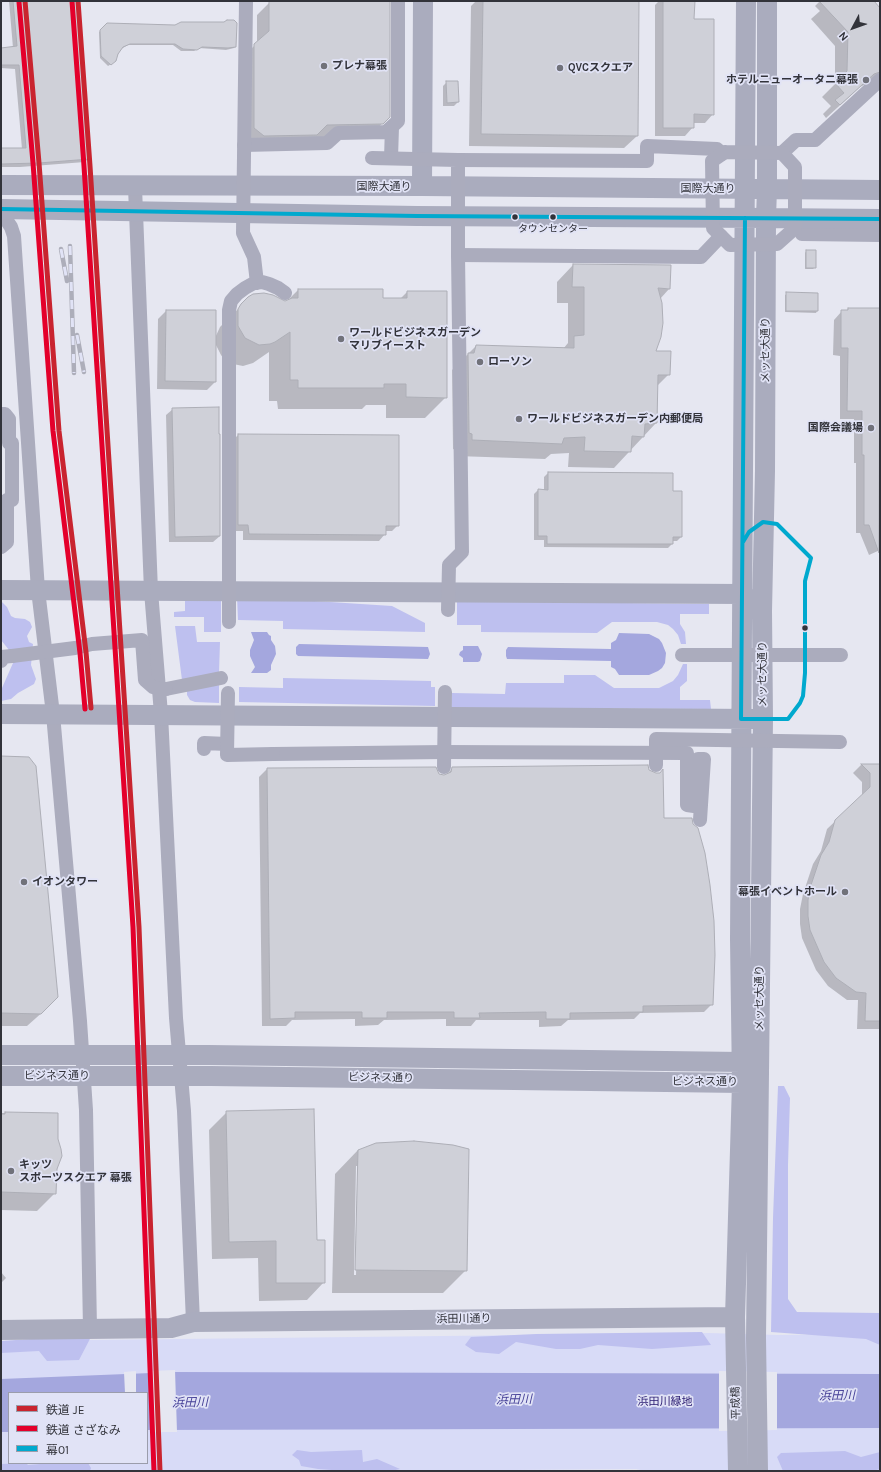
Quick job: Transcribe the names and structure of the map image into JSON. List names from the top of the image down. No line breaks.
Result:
{"streets":{"street":["国際大通り","メッセ大通り","ビジネス通り","浜田川通り","平成橋"]},"crossings":[["国際大通り","メッセ大通り"],["メッセ大通り","ビジネス通り"],["メッセ大通り","浜田川通り"],["メッセ大通り","平成橋"]],"water":["浜田川"],"parks":["浜田川緑地"],"places":["プレナ幕張","QVCスクエア","ホテルニューオータニ幕張","タウンセンター","ワールドビジネスガーデン マリブイースト","ローソン","ワールドビジネスガーデン内郵便局","国際会議場","イオンタワー","幕張イベントホール","キッツ スポーツスクエア 幕張"],"lines":["rail line JE","rail line さざなみ","transit line 幕01"],"legend":["鉄道 JE","鉄道 さざなみ","幕01"],"north":"bottom left"}
